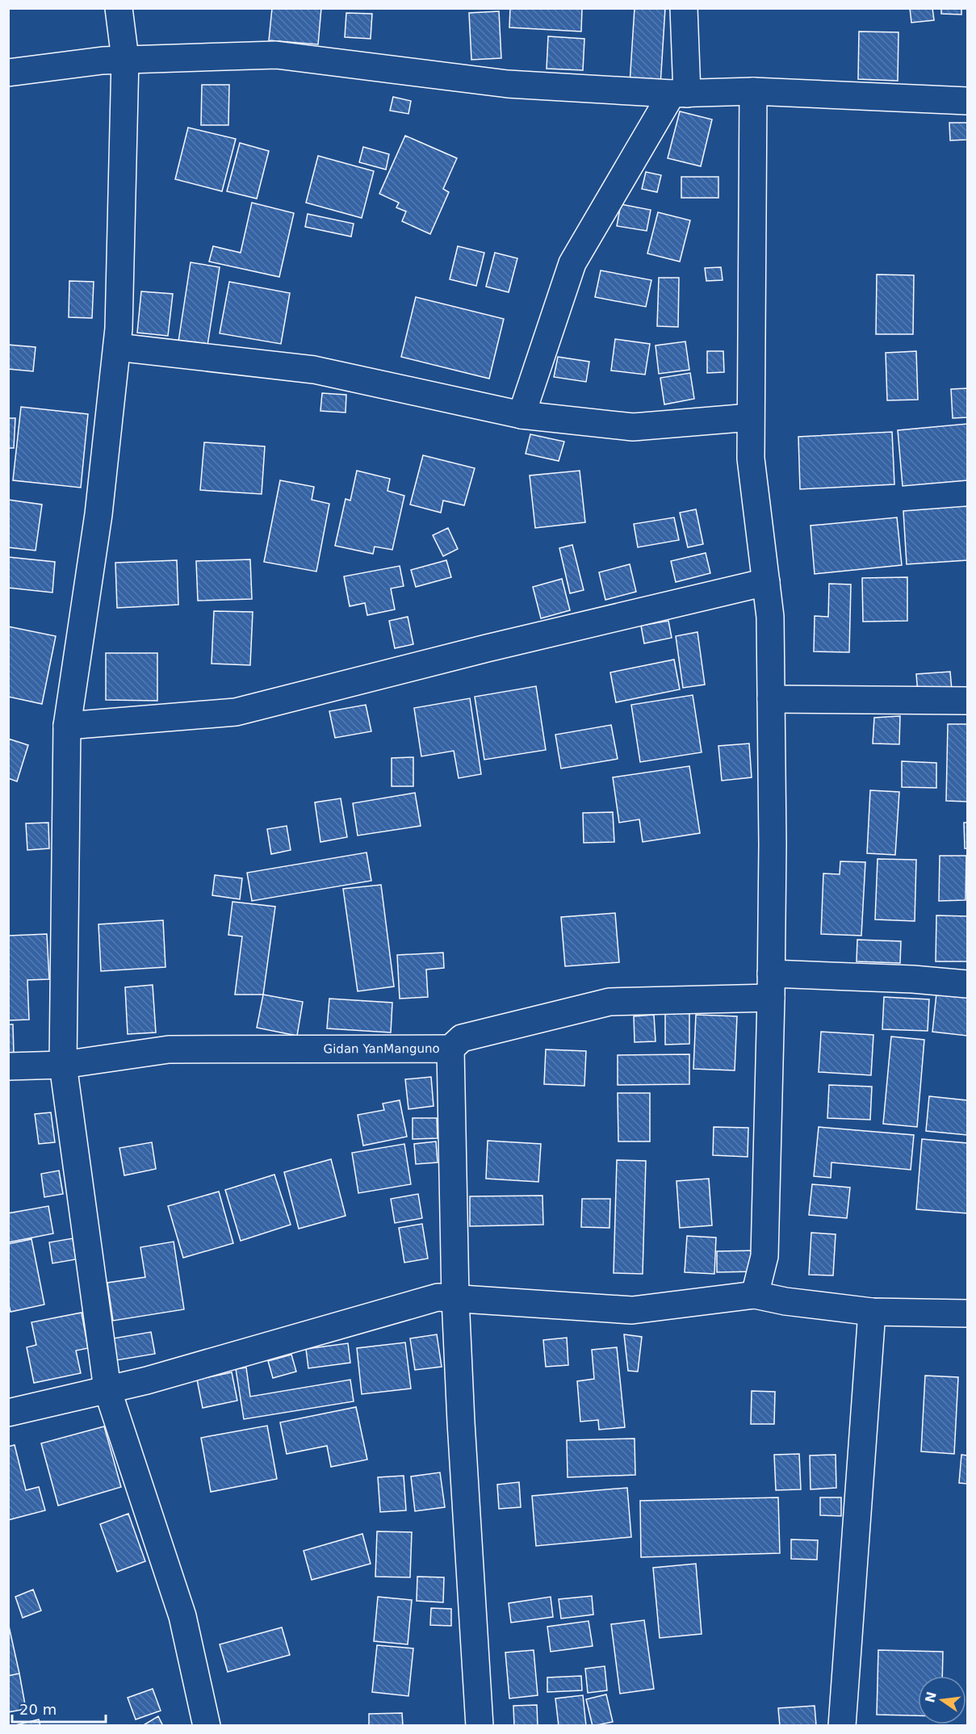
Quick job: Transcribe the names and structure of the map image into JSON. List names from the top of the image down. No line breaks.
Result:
{"streets":{"street":["Gidan YanManguno"]},"scale_bar":"20 m","north":"left"}
